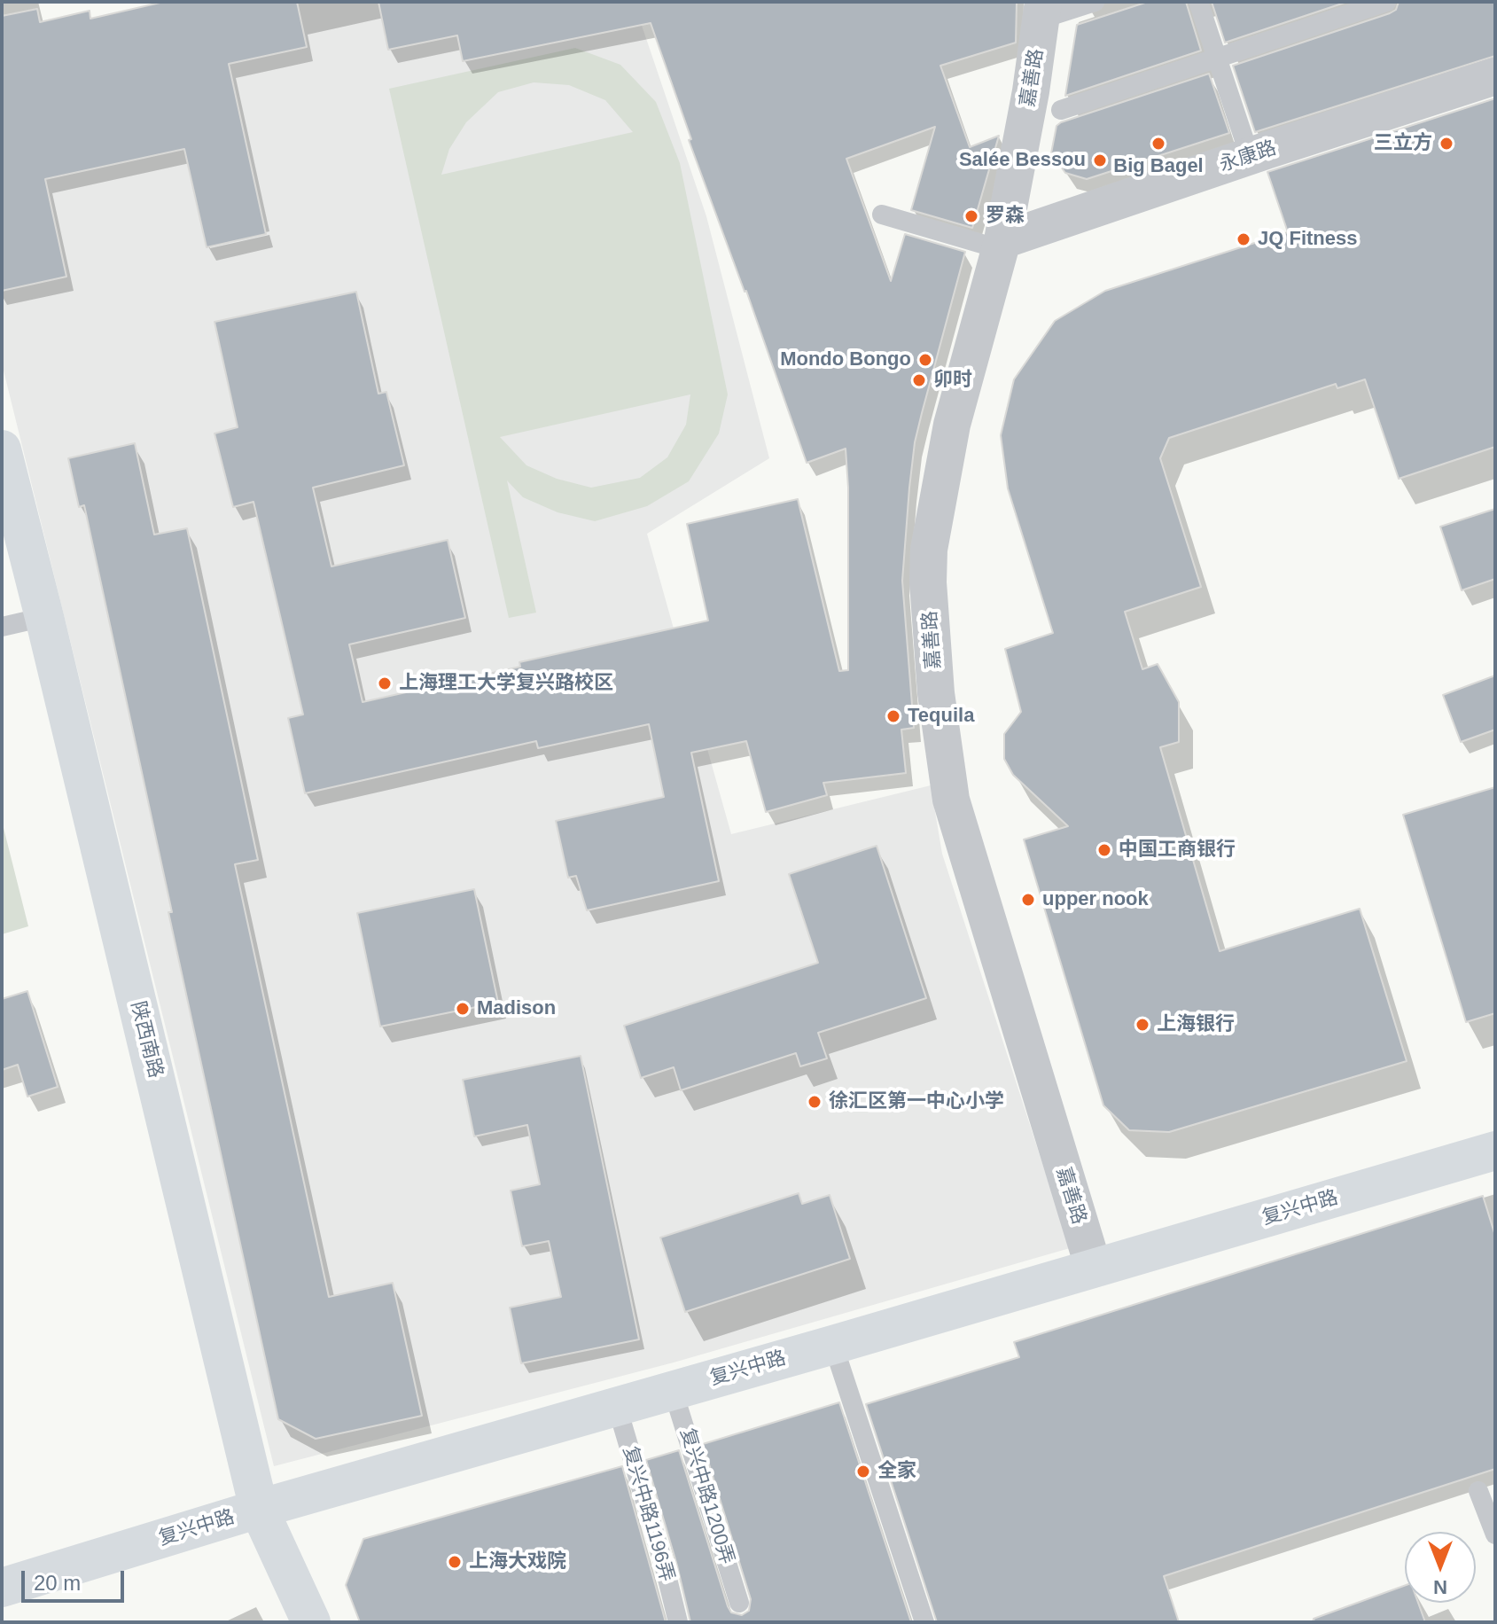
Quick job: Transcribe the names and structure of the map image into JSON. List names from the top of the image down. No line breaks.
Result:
{"streets":{"main road":["陕西南路","复兴中路"],"street":["嘉善路","永康路"],"lane":["复兴中路1200弄","复兴中路1196弄"]},"crossings":[["嘉善路","永康路"],["嘉善路","复兴中路"],["陕西南路","复兴中路"],["复兴中路","复兴中路1200弄"],["复兴中路","复兴中路1196弄"]],"places":["Big Bagel","三立方","Salée Bessou","罗森","JQ Fitness","Mondo Bongo","卯时","上海理工大学复兴路校区","Tequila","中国工商银行","upper nook","Madison","上海银行","徐汇区第一中心小学","全家","上海大戏院"],"scale_bar":"20 m","north":"bottom"}
